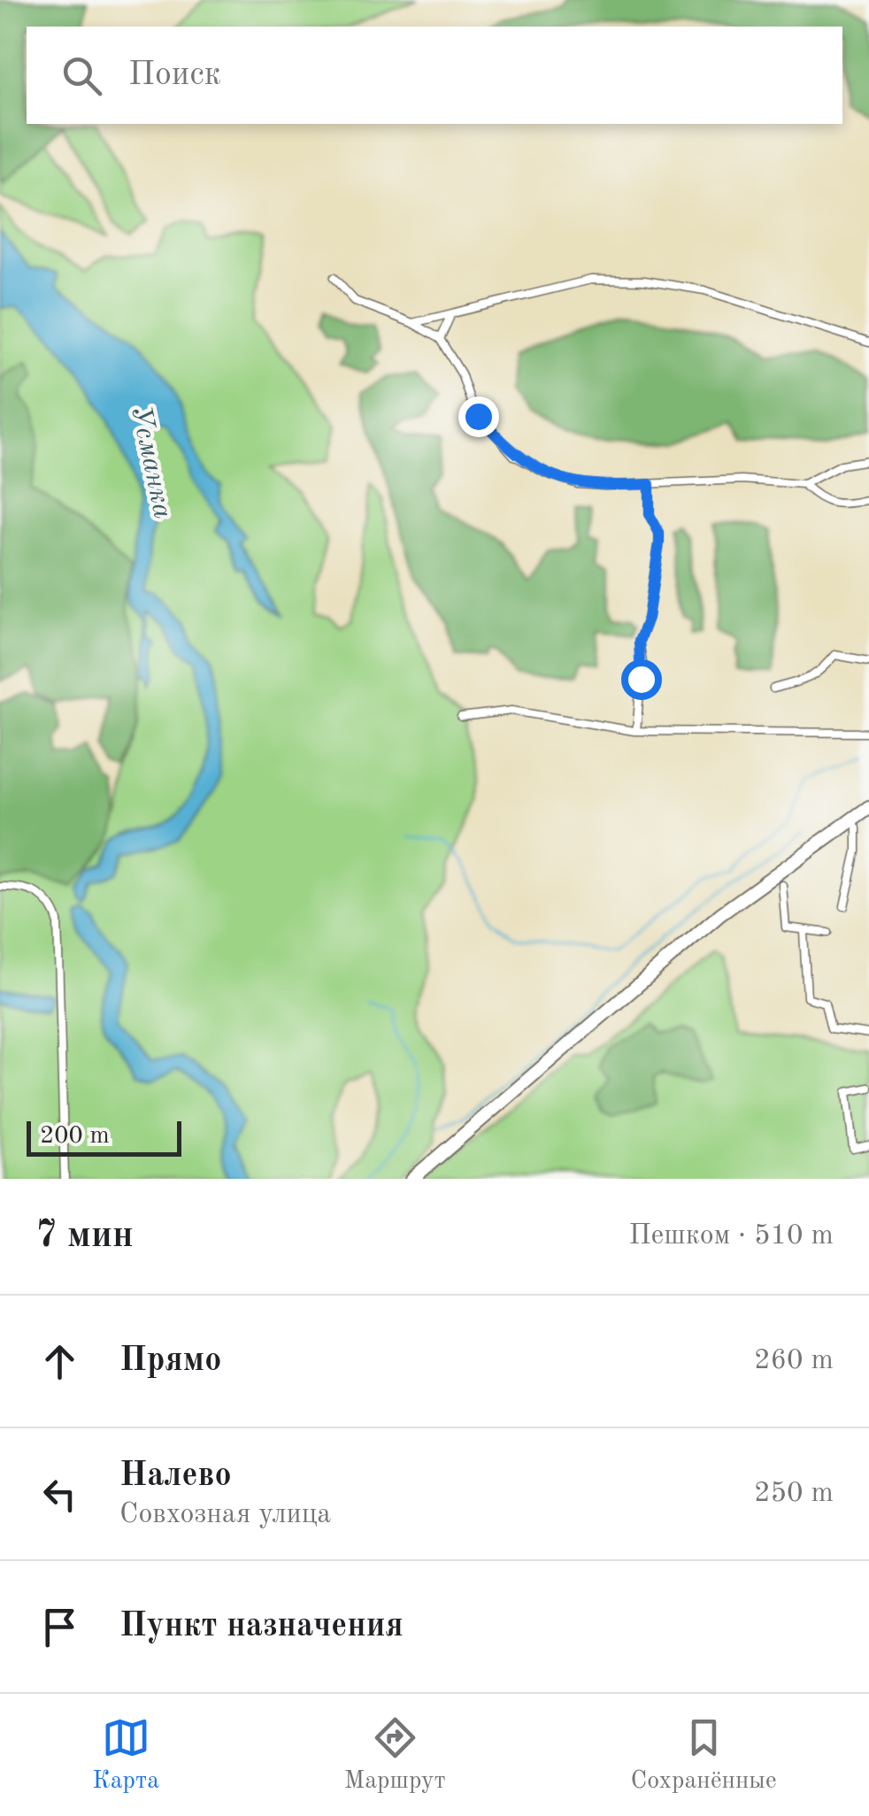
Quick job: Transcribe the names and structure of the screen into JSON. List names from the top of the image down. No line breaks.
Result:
{"water":["Усманка"],"scale_bar":"200 m","page":{"search":"Поиск","scale":"200 m","heading":["7 мин","Пешком · 510 m"],"list":[["Прямо","260 m"],["Налево","Совхозная улица","250 m"],"Пункт назначения"],"nav":["Карта","Маршрут","Сохранённые"]}}
